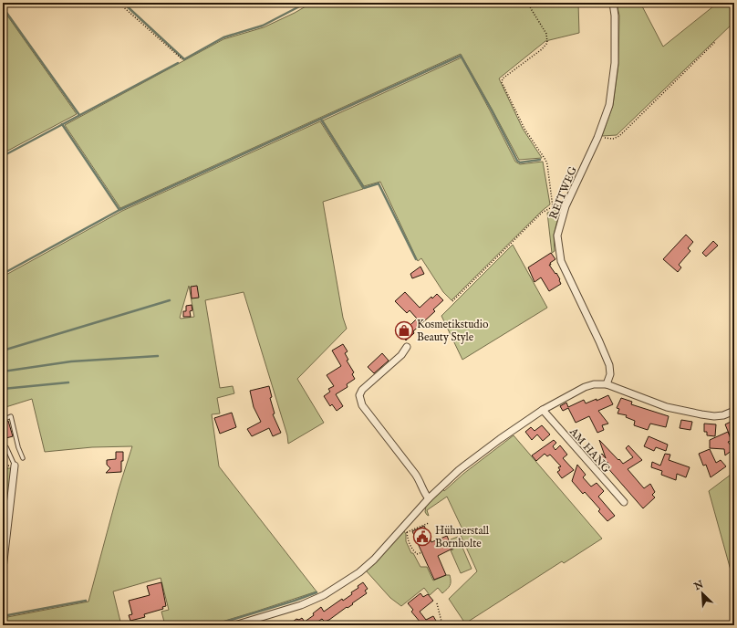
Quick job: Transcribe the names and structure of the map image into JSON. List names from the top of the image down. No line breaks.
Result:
{"streets":{"street":["REITWEG","AM HANG"]},"places":{"shop":["Kosmetikstudio Beauty Style"],"public building":["Hühnerstall Bornholte"]},"north":"top left"}
